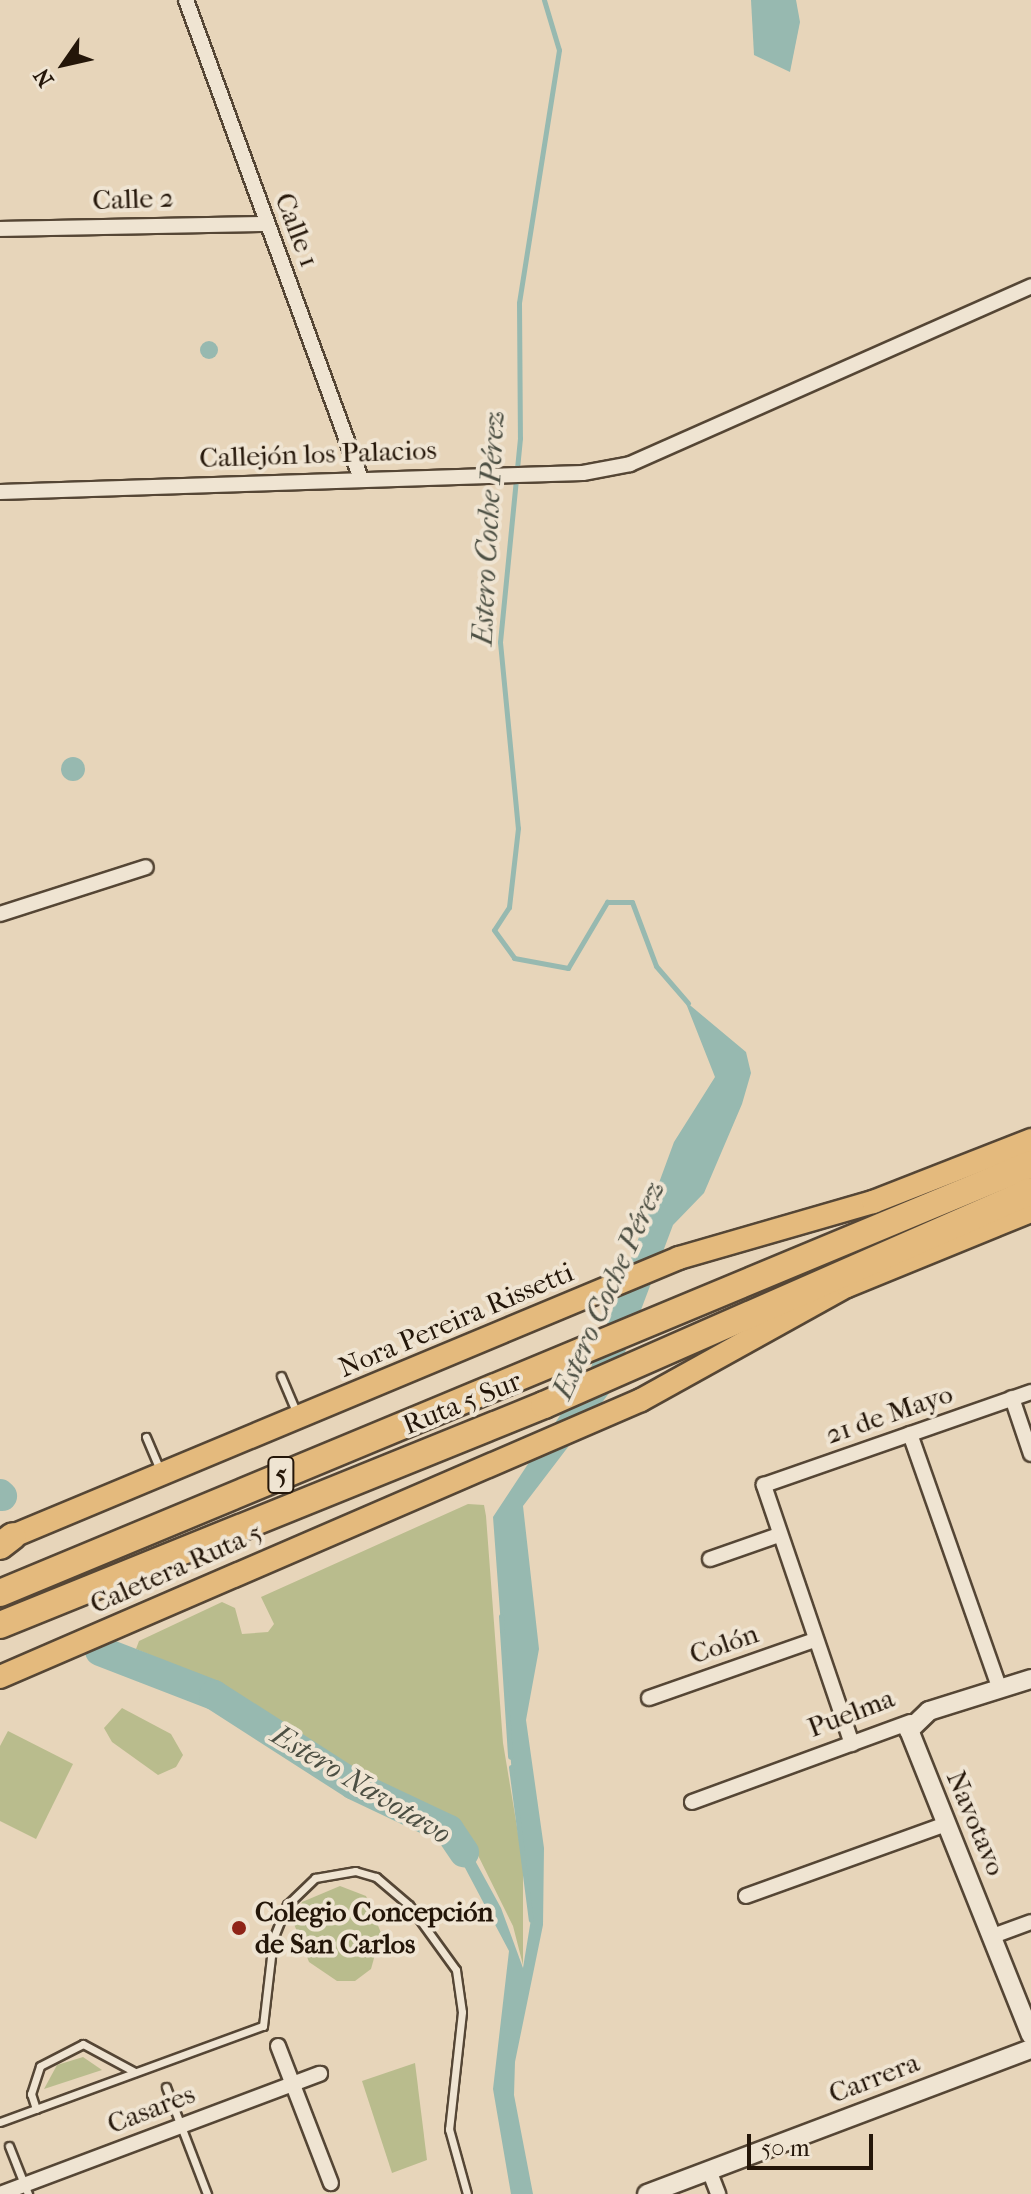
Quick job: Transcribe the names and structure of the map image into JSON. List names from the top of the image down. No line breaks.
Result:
{"streets":{"highway":["Ruta 5 Sur","5"],"main road":["Nora Pereira Rissetti","Caletera Ruta 5"],"street":["Calle 2","Calle 1","Callejón los Palacios","21 de Mayo","Colón","Puelma","Navotavo","Carrera","Casares"]},"crossings":[["Calle 2","Calle 1"],["Calle 1","Callejón los Palacios"],["Puelma","Navotavo"]],"water":["Estero Coche Pérez","Estero Navotavo"],"places":["Colegio Concepción de San Carlos"],"scale_bar":"50 m","north":"bottom left"}
